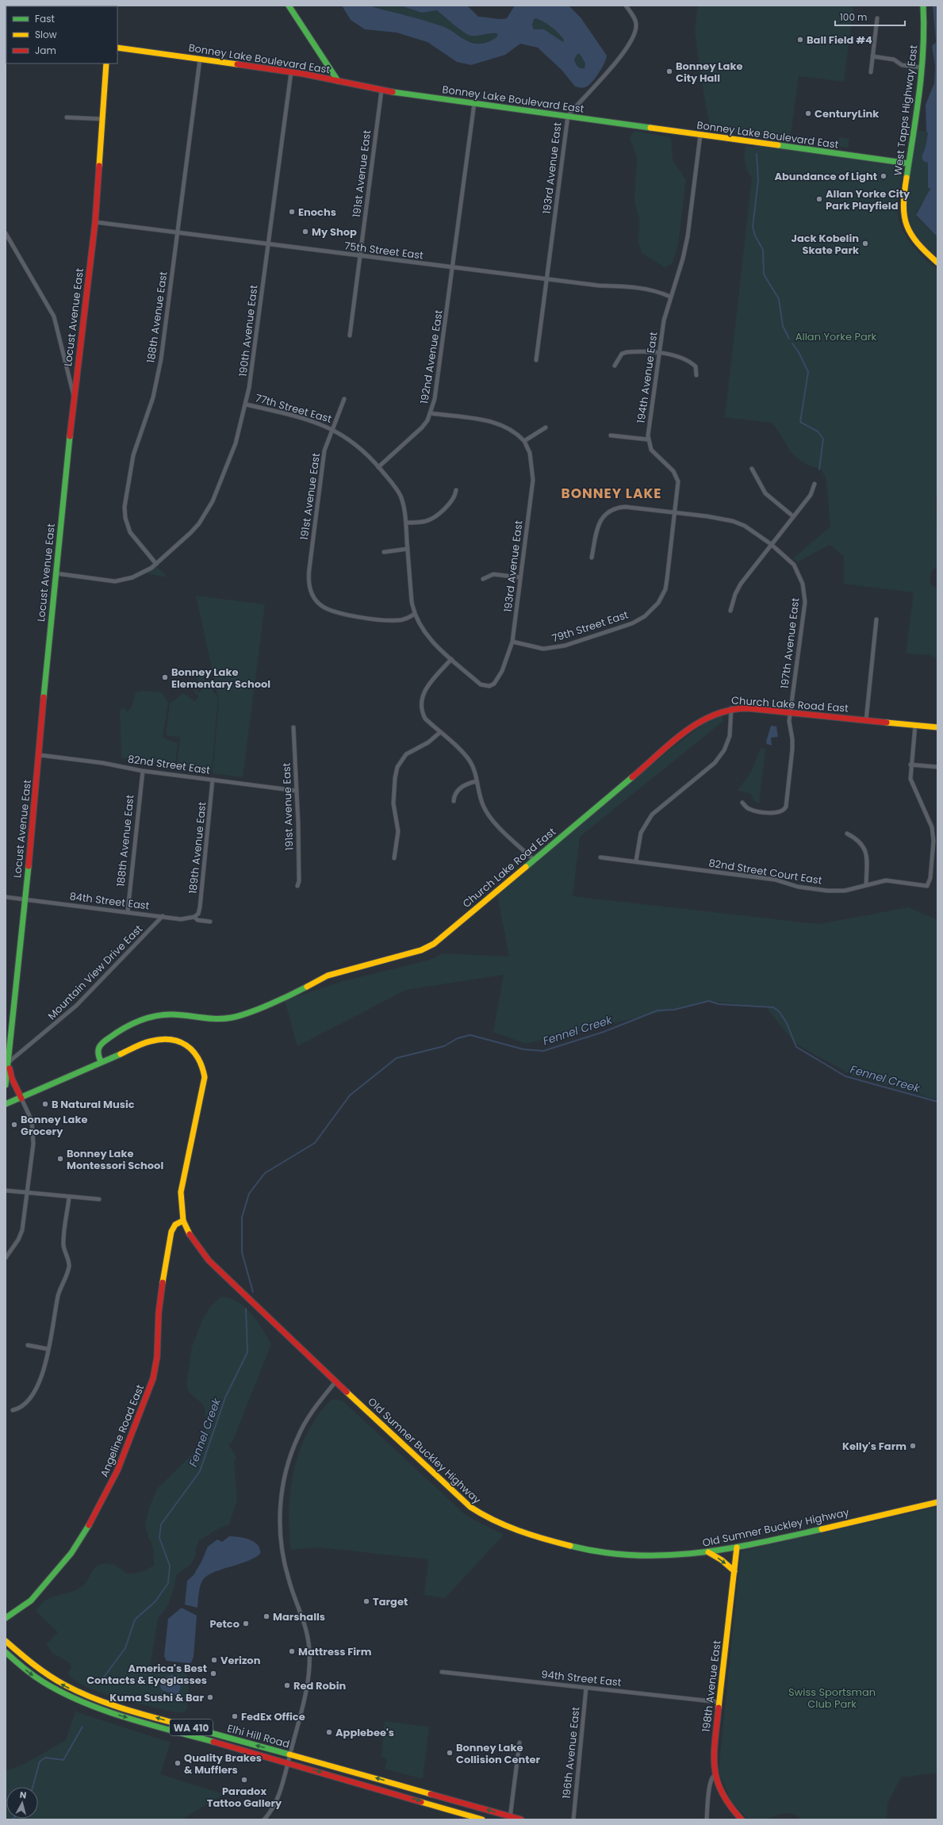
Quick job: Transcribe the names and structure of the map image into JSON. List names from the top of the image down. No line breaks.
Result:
{"streets":{"main road":["Bonney Lake Boulevard East","West Tapps Highway East","Locust Avenue East","Church Lake Road East","Angeline Road East","Old Sumner Buckley Highway","198th Avenue East","WA 410","Elhi Hill Road"],"street":["193rd Avenue East","191st Avenue East","75th Street East","188th Avenue East","190th Avenue East","192nd Avenue East","194th Avenue East","77th Street East","79th Street East","197th Avenue East","82nd Street East","189th Avenue East","82nd Street Court East","84th Street East","Mountain View Drive East","94th Street East","196th Avenue East"]},"crossings":[["Bonney Lake Boulevard East","West Tapps Highway East"],["Bonney Lake Boulevard East","193rd Avenue East"],["Bonney Lake Boulevard East","191st Avenue East"],["Bonney Lake Boulevard East","188th Avenue East"],["Bonney Lake Boulevard East","190th Avenue East"],["Bonney Lake Boulevard East","192nd Avenue East"],["Bonney Lake Boulevard East","194th Avenue East"],["193rd Avenue East","75th Street East"],["193rd Avenue East","79th Street East"],["191st Avenue East","75th Street East"],["191st Avenue East","77th Street East"],["191st Avenue East","82nd Street East"],["75th Street East","Locust Avenue East"],["75th Street East","188th Avenue East"],["75th Street East","190th Avenue East"],["75th Street East","192nd Avenue East"],["75th Street East","194th Avenue East"],["Locust Avenue East","190th Avenue East"],["Locust Avenue East","82nd Street East"],["Locust Avenue East","84th Street East"],["Locust Avenue East","Mountain View Drive East"],["188th Avenue East","190th Avenue East"],["188th Avenue East","82nd Street East"],["188th Avenue East","84th Street East"],["190th Avenue East","77th Street East"],["192nd Avenue East","77th Street East"],["194th Avenue East","79th Street East"],["194th Avenue East","197th Avenue East"],["197th Avenue East","Church Lake Road East"],["Church Lake Road East","Old Sumner Buckley Highway"],["82nd Street East","189th Avenue East"],["189th Avenue East","84th Street East"],["84th Street East","Mountain View Drive East"],["Angeline Road East","Old Sumner Buckley Highway"],["Old Sumner Buckley Highway","198th Avenue East"],["94th Street East","198th Avenue East"],["94th Street East","196th Avenue East"]],"districts":["BONNEY LAKE"],"water":["Fennel Creek"],"parks":["Allan Yorke Park","Swiss Sportsman Club Park"],"places":["Ball Field #4","Bonney Lake City Hall","CenturyLink","Abundance of Light","Allan Yorke City Park Playfield","Enochs","My Shop","Jack Kobelin Skate Park","Bonney Lake Elementary School","B Natural Music","Bonney Lake Grocery","Bonney Lake Montessori School","Kelly's Farm","Target","Marshalls","Petco","Mattress Firm","Verizon","America's Best Contacts & Eyeglasses","Red Robin","Kuma Sushi & Bar","FedEx Office","Applebee's","Bonney Lake Collision Center","Quality Brakes & Mufflers","Paradox Tattoo Gallery"],"legend":["Fast","Slow","Jam"],"scale_bar":"100 m","north":"top"}
